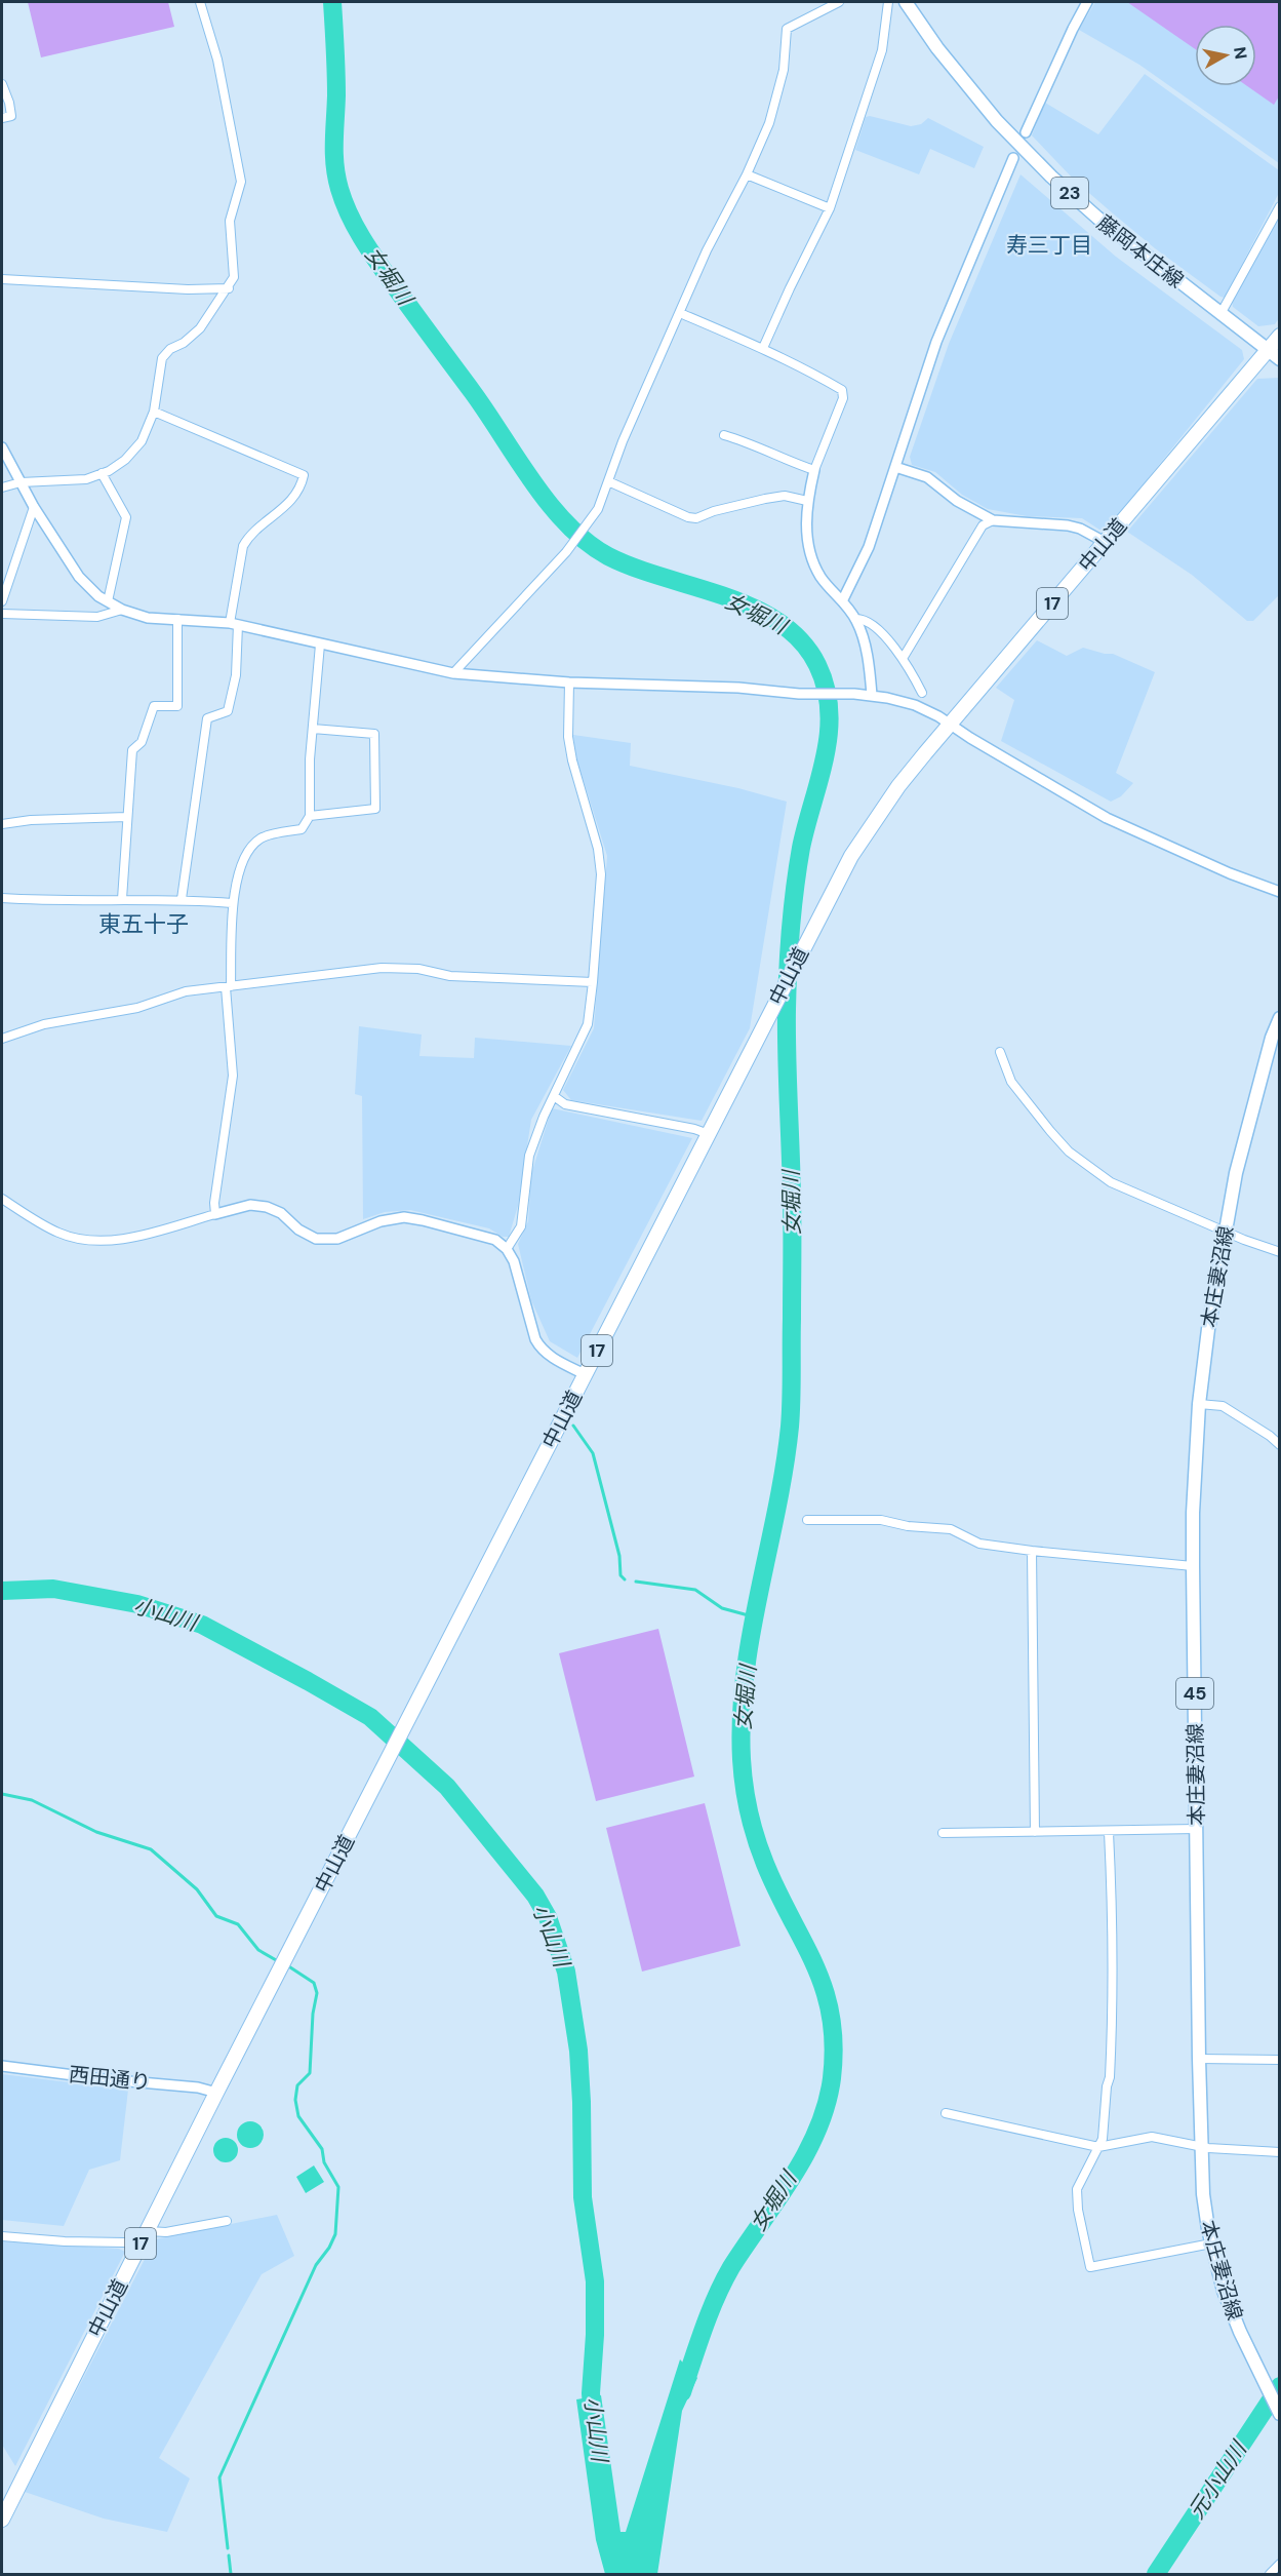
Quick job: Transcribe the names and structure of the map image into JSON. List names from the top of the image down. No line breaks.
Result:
{"streets":{"highway":["中山道","17"],"main road":["23","藤岡本庄線","本庄妻沼線","45"],"street":["西田通り"]},"crossings":[["藤岡本庄線","中山道"],["中山道","西田通り"]],"districts":["寿三丁目","東五十子"],"water":["女堀川","小山川","元小山川"],"north":"right"}
